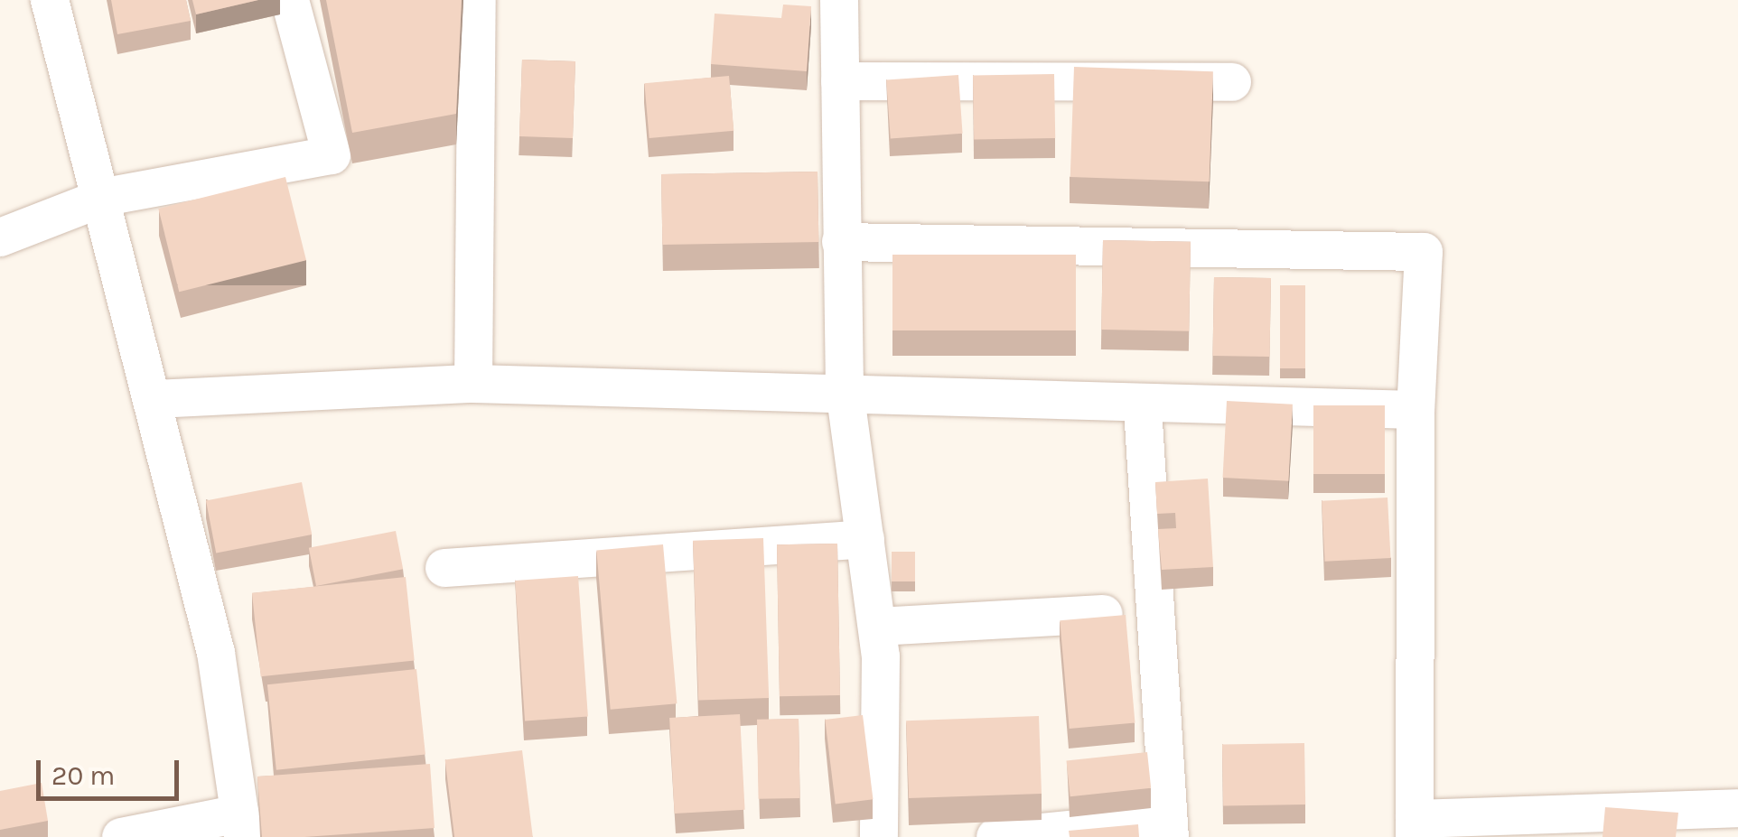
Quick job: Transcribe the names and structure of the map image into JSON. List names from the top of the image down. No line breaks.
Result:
{"scale_bar":"20 m"}
